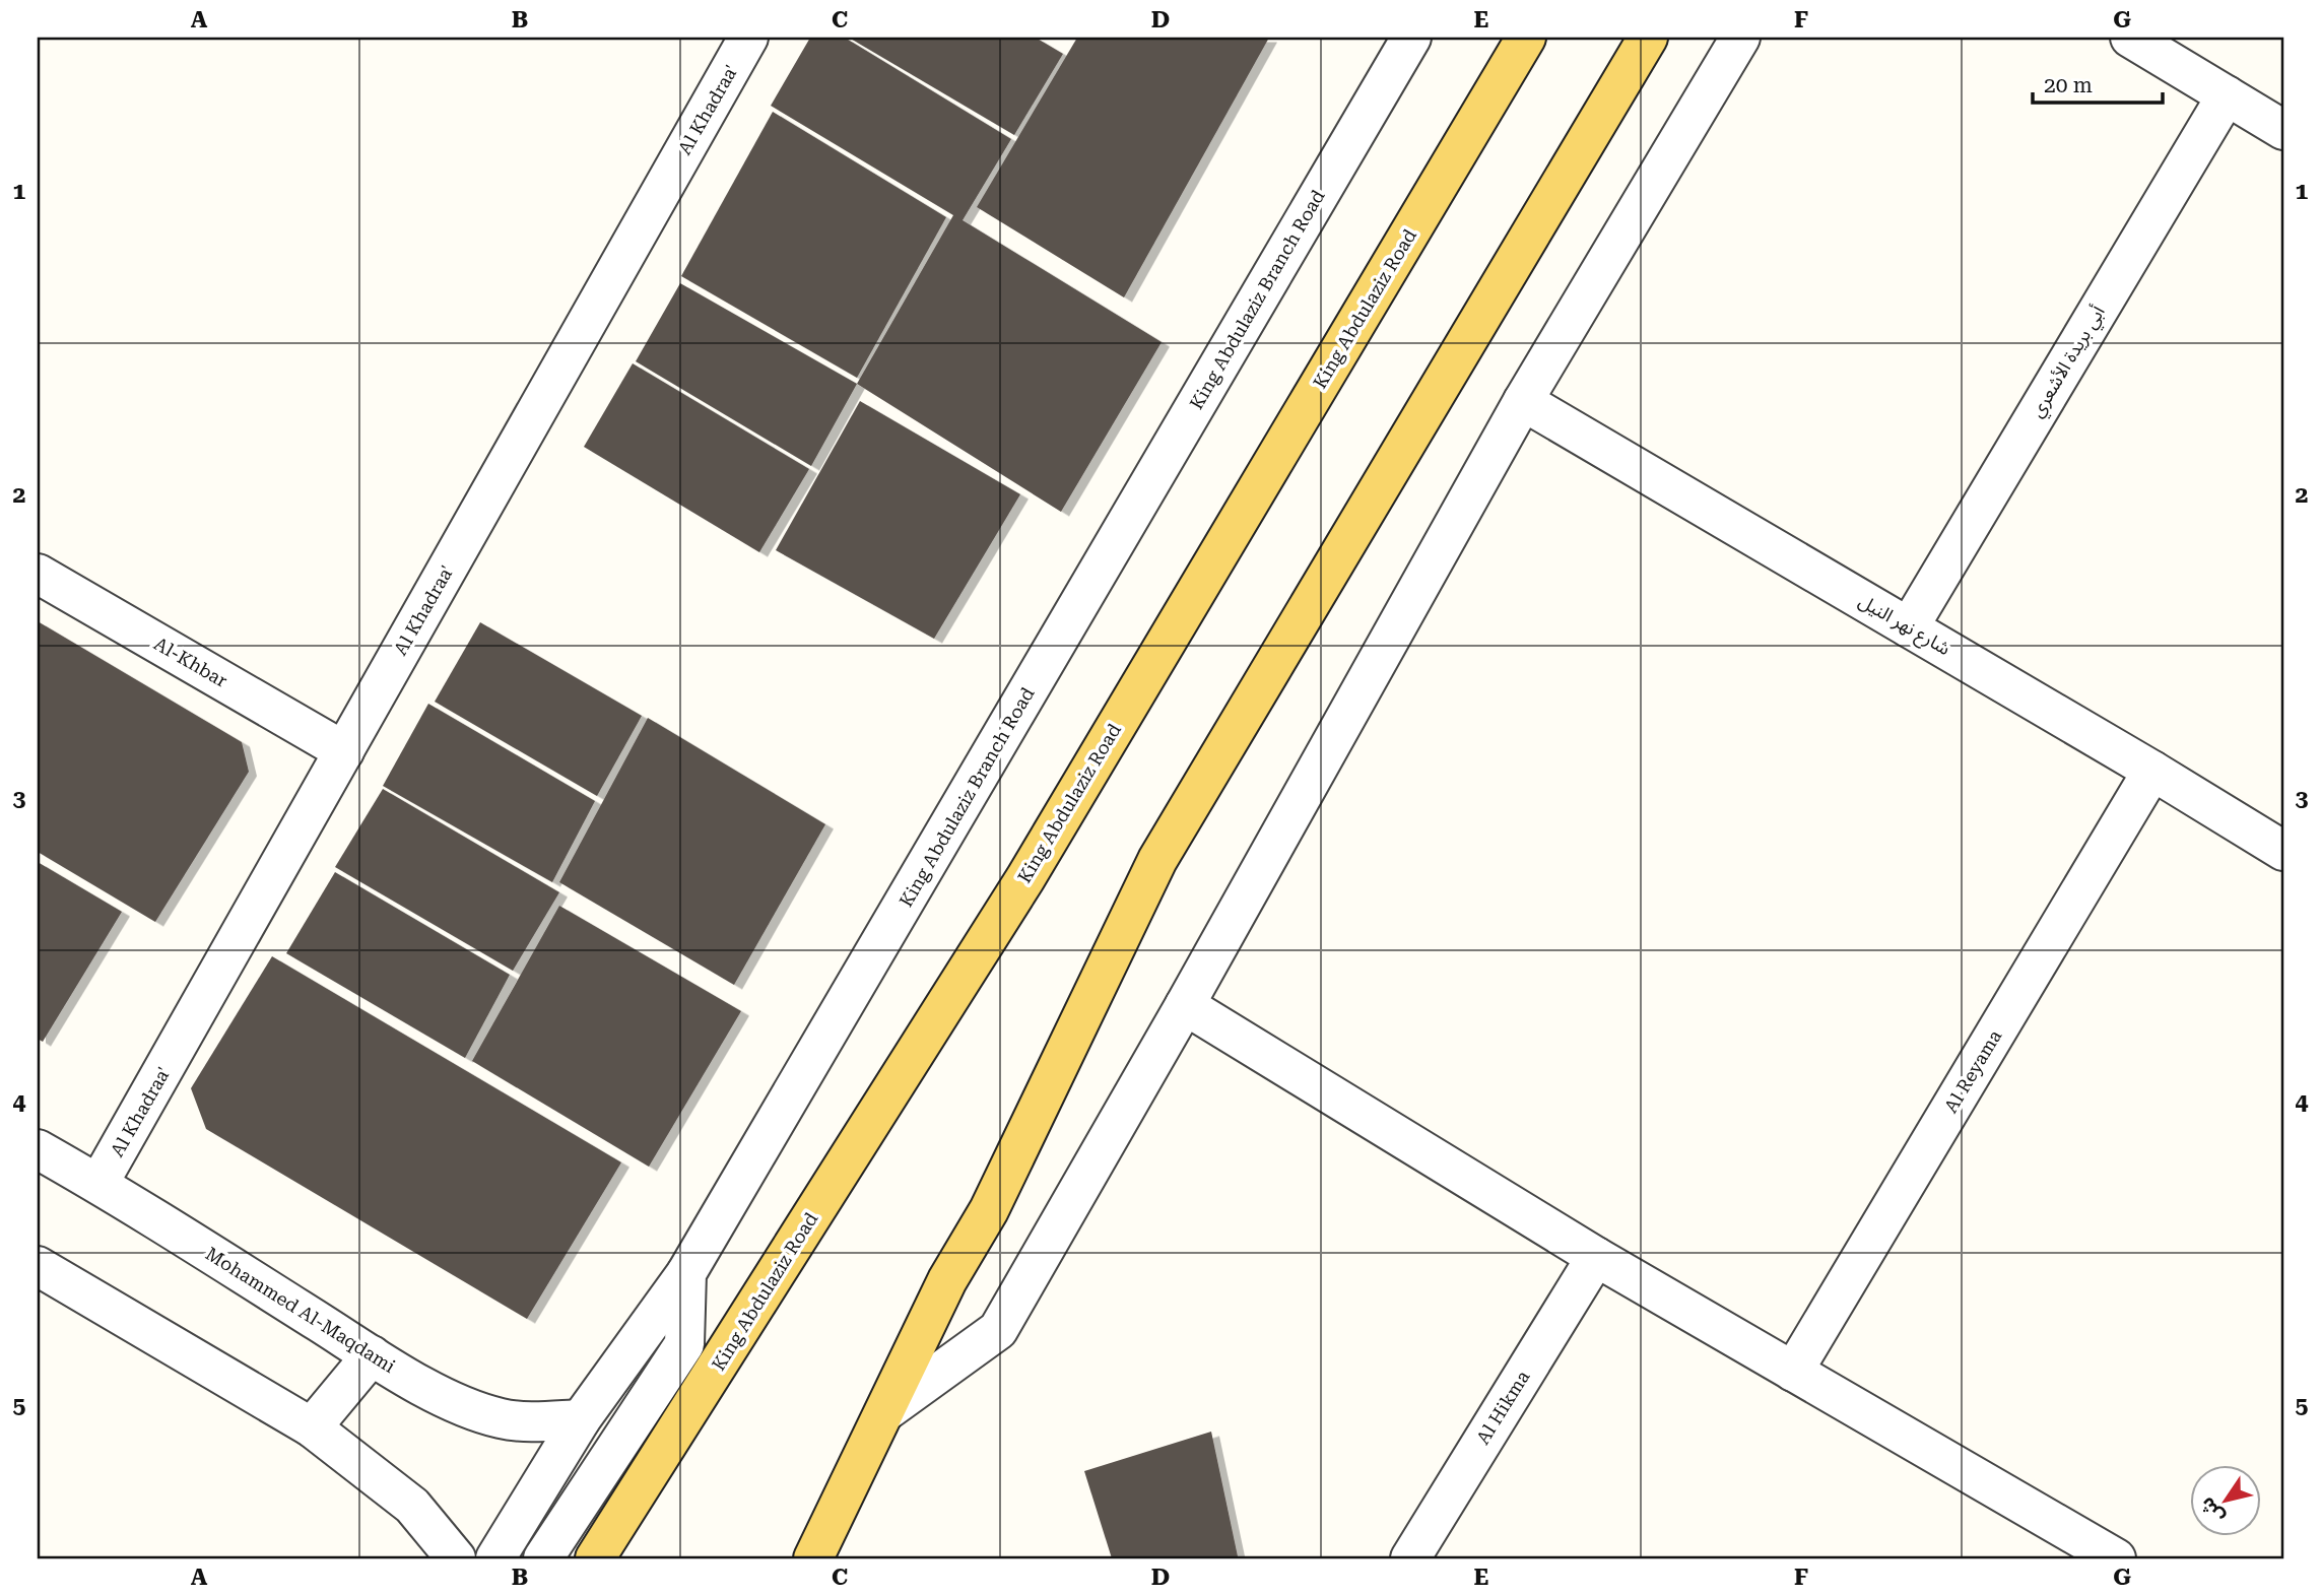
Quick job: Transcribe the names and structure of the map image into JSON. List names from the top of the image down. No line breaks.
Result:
{"streets":{"main road":["King Abdulaziz Road"],"street":["Al Khadraa'","King Abdulaziz Branch Road","أبي بريدة الأشعري","شارع نهر النيل","Al-Khbar","Al Reyama","Mohammed Al-Maqdami","Al Hikma"]},"crossings":[["Al Khadraa'","Al-Khbar"],["Al Khadraa'","Mohammed Al-Maqdami"],["أبي بريدة الأشعري","شارع نهر النيل"],["شارع نهر النيل","Al Reyama"]],"scale_bar":"20 m","north":"bottom left","grid":{"columns":["A","B","C","D","E","F","G"],"rows":["1","2","3","4","5"]}}
